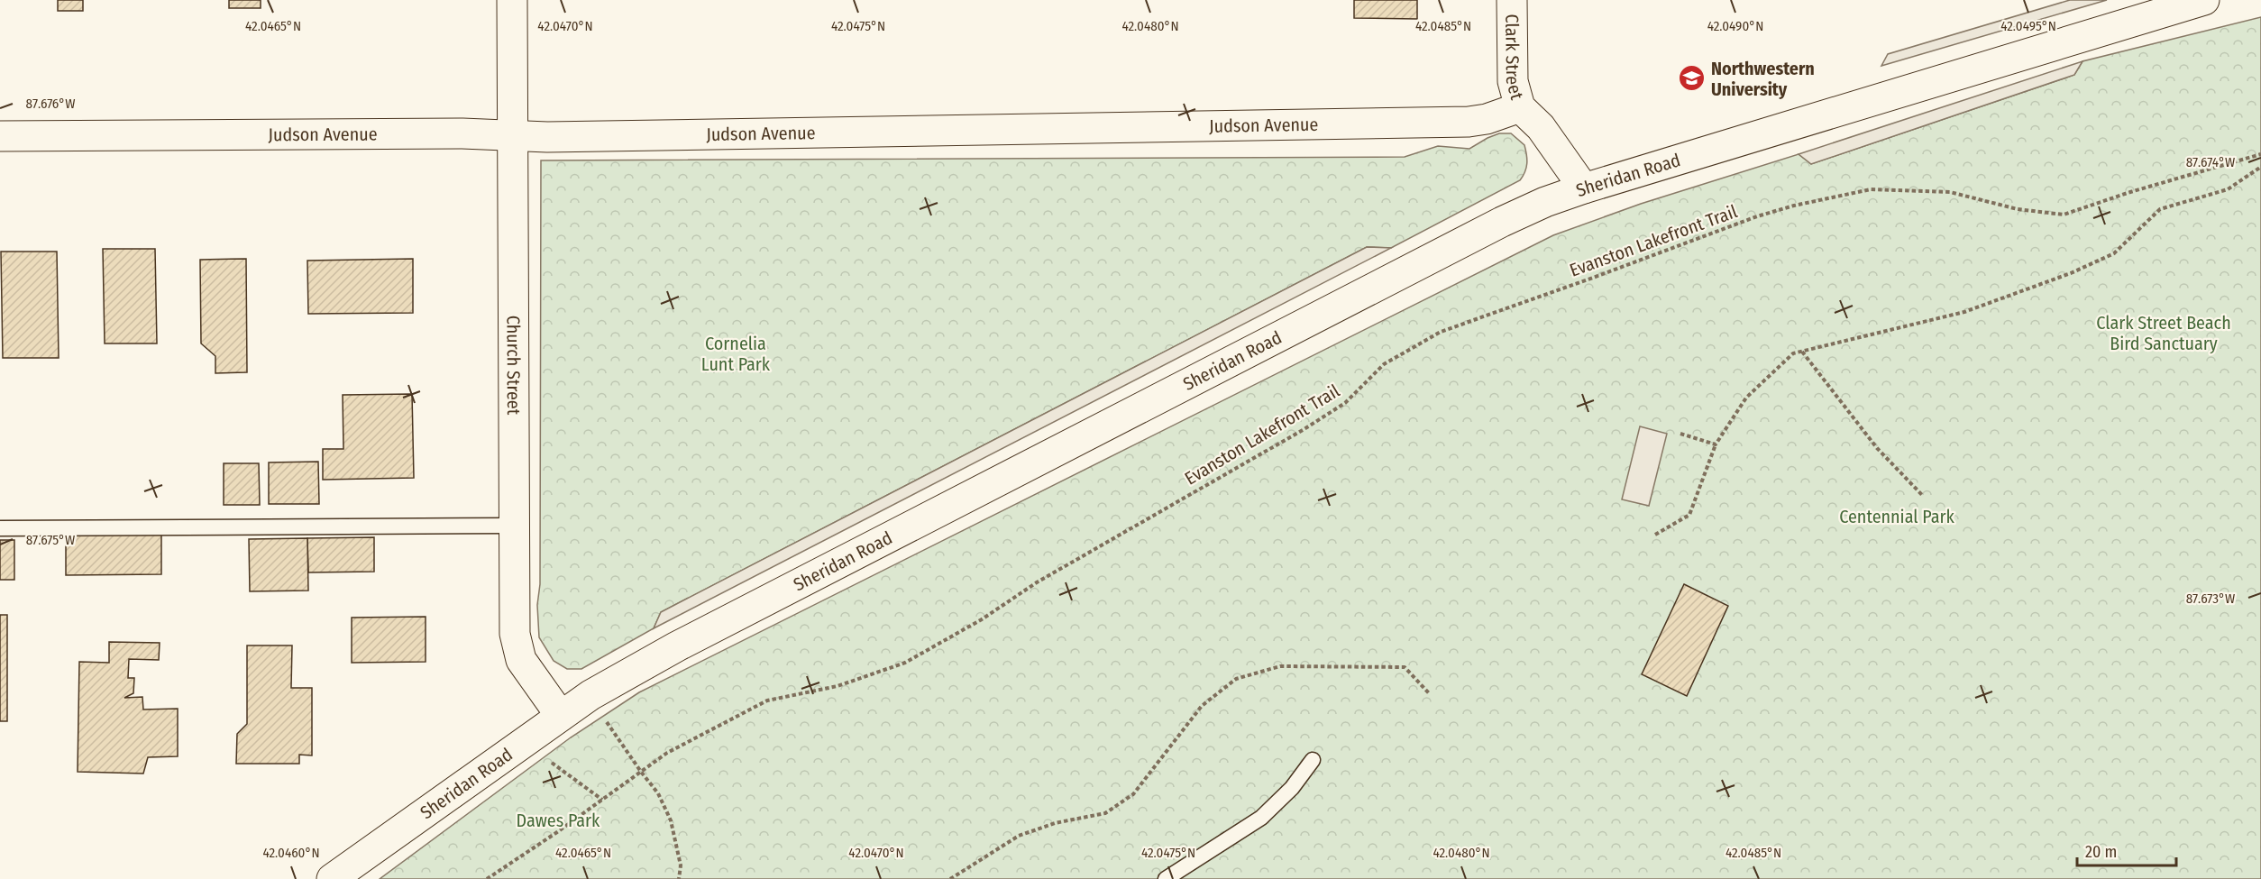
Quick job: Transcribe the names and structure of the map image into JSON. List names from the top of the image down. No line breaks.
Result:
{"streets":{"street":["Clark Street","Judson Avenue","Sheridan Road","Church Street"],"path":["Evanston Lakefront Trail"]},"crossings":[["Clark Street","Judson Avenue"],["Clark Street","Sheridan Road"],["Judson Avenue","Church Street"],["Sheridan Road","Church Street"]],"parks":["Clark Street Beach Bird Sanctuary","Cornelia Lunt Park","Centennial Park","Dawes Park"],"places":{"school or university":["Northwestern University"]},"scale_bar":"20 m","coordinates":["42.0470°N","42.0480°N","42.0485°N","42.0490°N","42.0465°N","42.0475°N","42.0495°N","87.676°W","87.674°W","87.675°W","87.673°W","42.0460°N"]}
